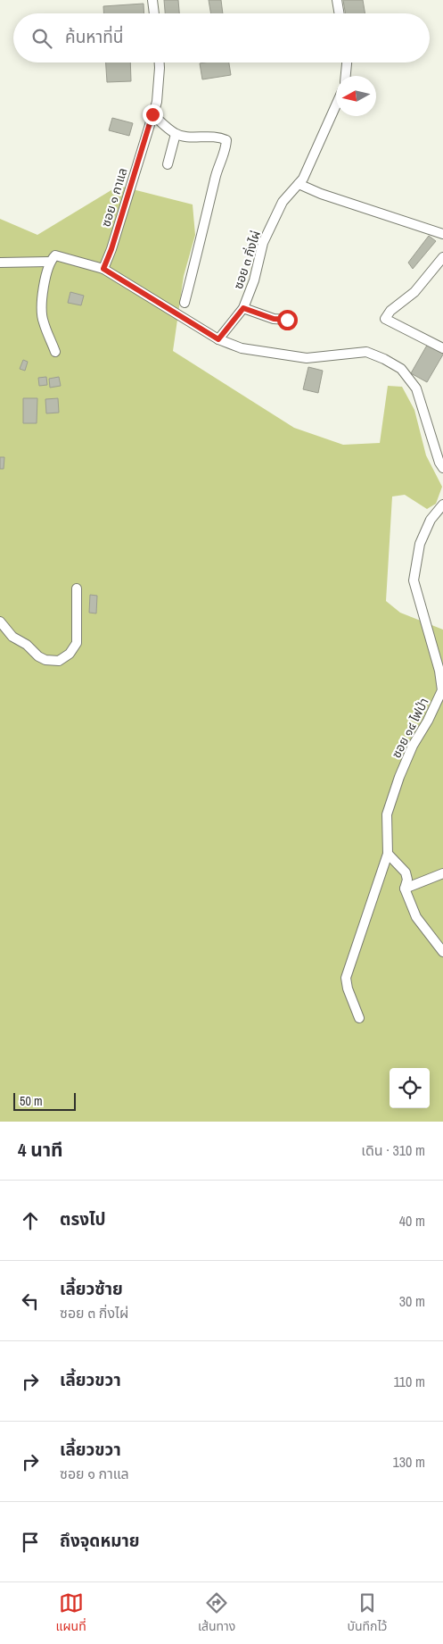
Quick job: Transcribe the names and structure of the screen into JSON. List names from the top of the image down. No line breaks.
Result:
{"streets":{"street":["ซอย ๑ กาแล","ซอย ๓ กิ่งไผ่","ซอย ๑๔ ไฟป่า"]},"scale_bar":"50 m","north":"left","page":{"search":"ค้นหาที่นี่","scale":"50 m","heading":["4 นาที","เดิน · 310 m"],"list":[["ตรงไป","40 m"],["เลี้ยวซ้าย","ซอย ๓ กิ่งไผ่","30 m"],["เลี้ยวขวา","110 m"],["เลี้ยวขวา","ซอย ๑ กาแล","130 m"],"ถึงจุดหมาย"],"nav":["แผนที่","เส้นทาง","บันทึกไว้"]}}
